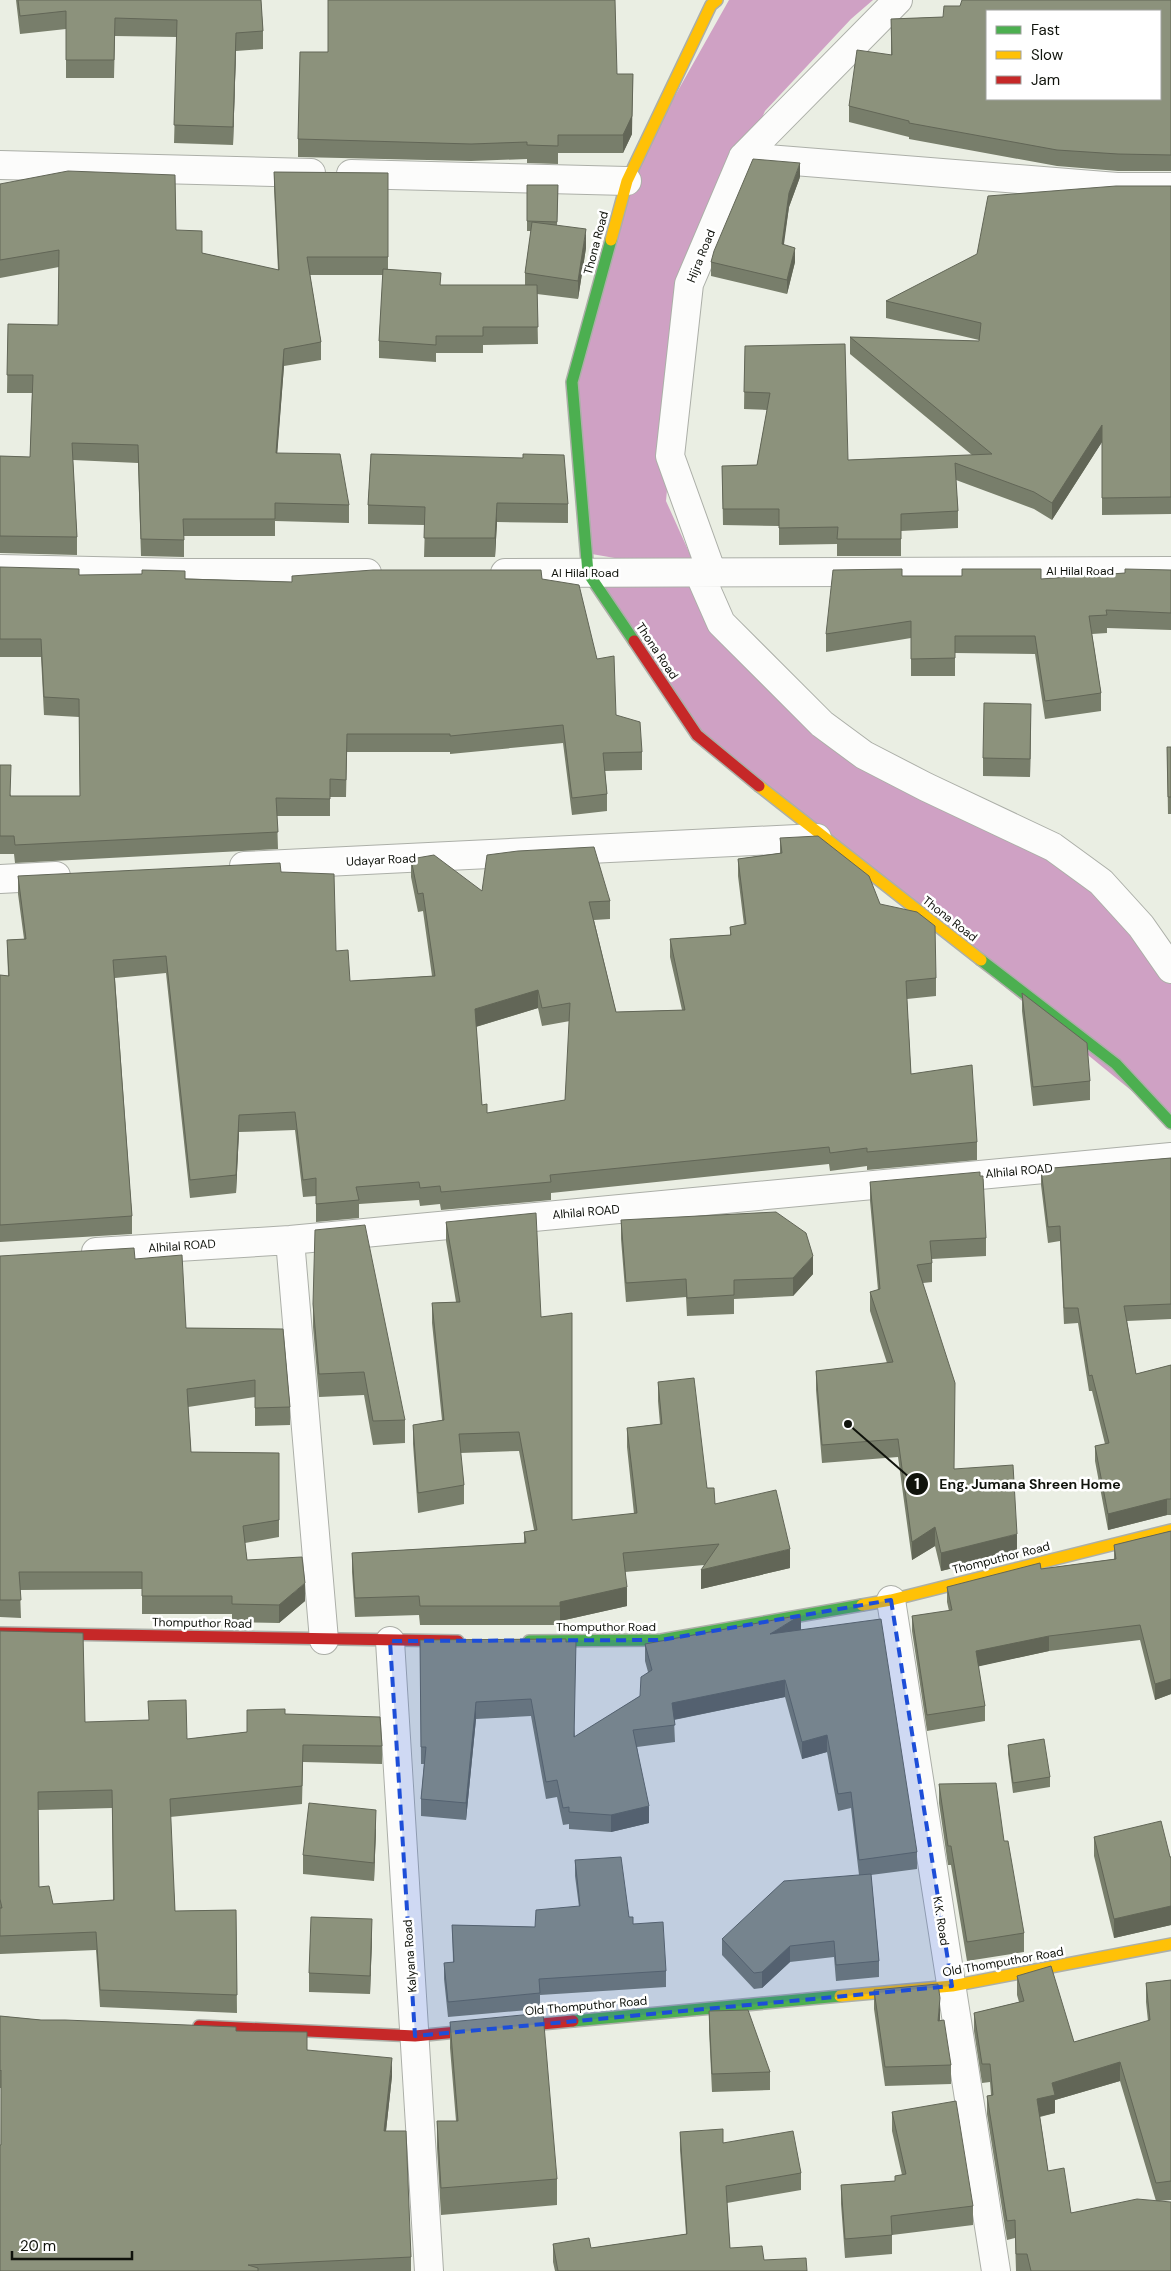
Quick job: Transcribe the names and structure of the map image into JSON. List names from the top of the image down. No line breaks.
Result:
{"streets":{"street":["Thona Road","Hijra Road","Al Hilal Road","Udayar Road","Alhilal ROAD","Thomputhor Road","K.K. Road","Kalyana Road","Old Thomputhor Road"]},"crossings":[["Thona Road","Al Hilal Road"],["Thona Road","Udayar Road"],["Hijra Road","Al Hilal Road"],["Thomputhor Road","K.K. Road"],["Thomputhor Road","Kalyana Road"],["K.K. Road","Old Thomputhor Road"],["Kalyana Road","Old Thomputhor Road"]],"places":["Eng. Jumana Shreen Home"],"legend":["Fast","Slow","Jam"],"scale_bar":"20 m"}
